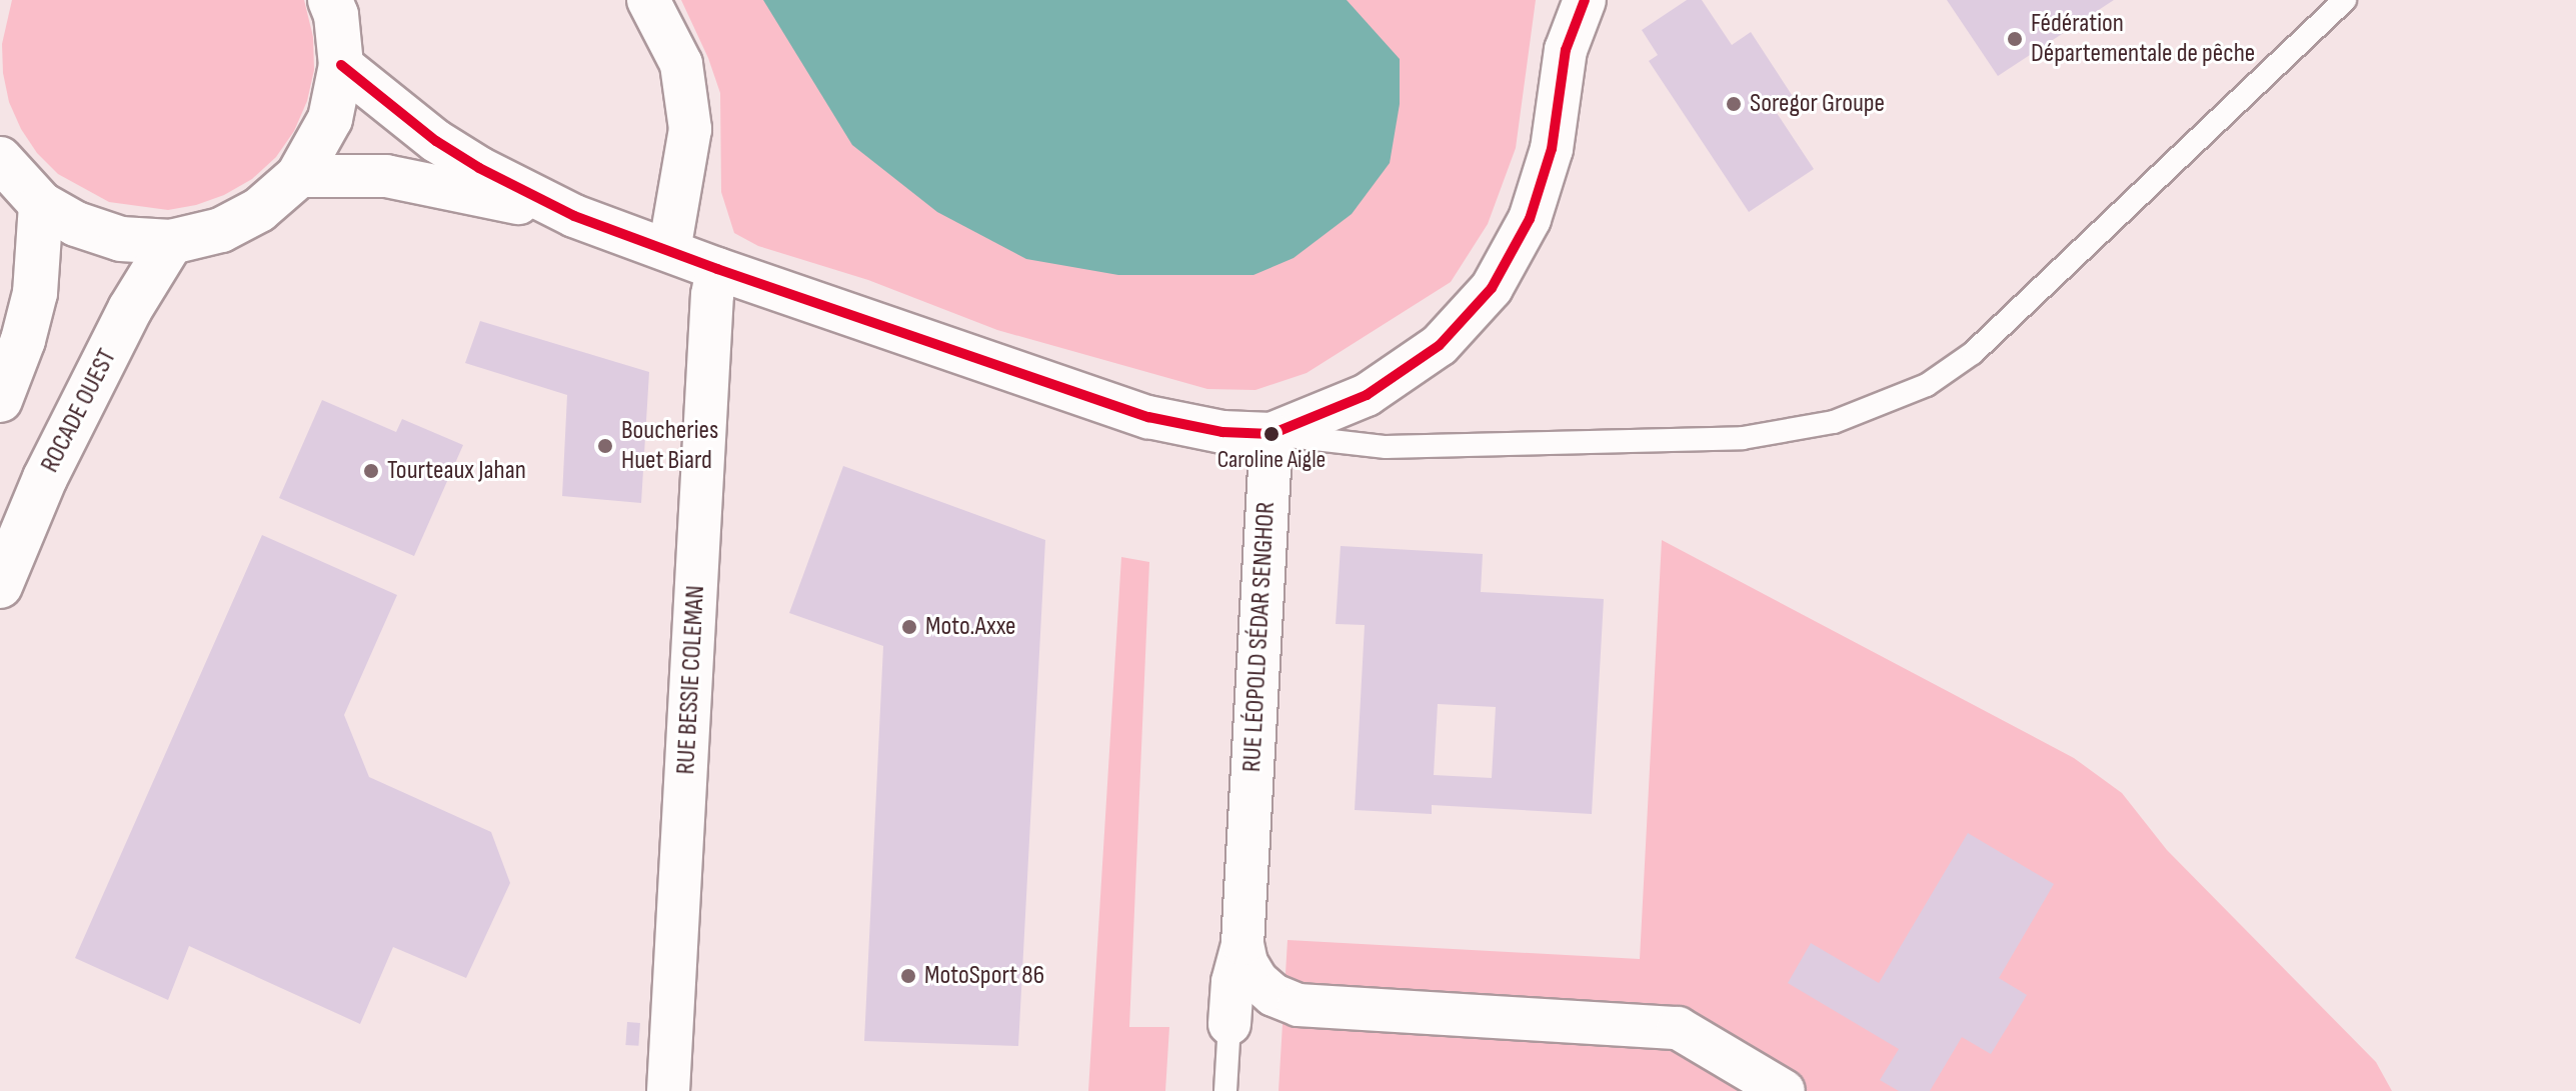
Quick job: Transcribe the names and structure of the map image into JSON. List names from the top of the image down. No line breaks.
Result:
{"streets":{"main road":["ROCADE OUEST"],"street":["RUE LÉOPOLD SÉDAR SENGHOR","RUE BESSIE COLEMAN"]},"places":["Fédération Départementale de pêche","Soregor Groupe","Caroline Aigle","Boucheries Huet Biard","Tourteaux Jahan","Moto.Axxe","MotoSport 86"]}
